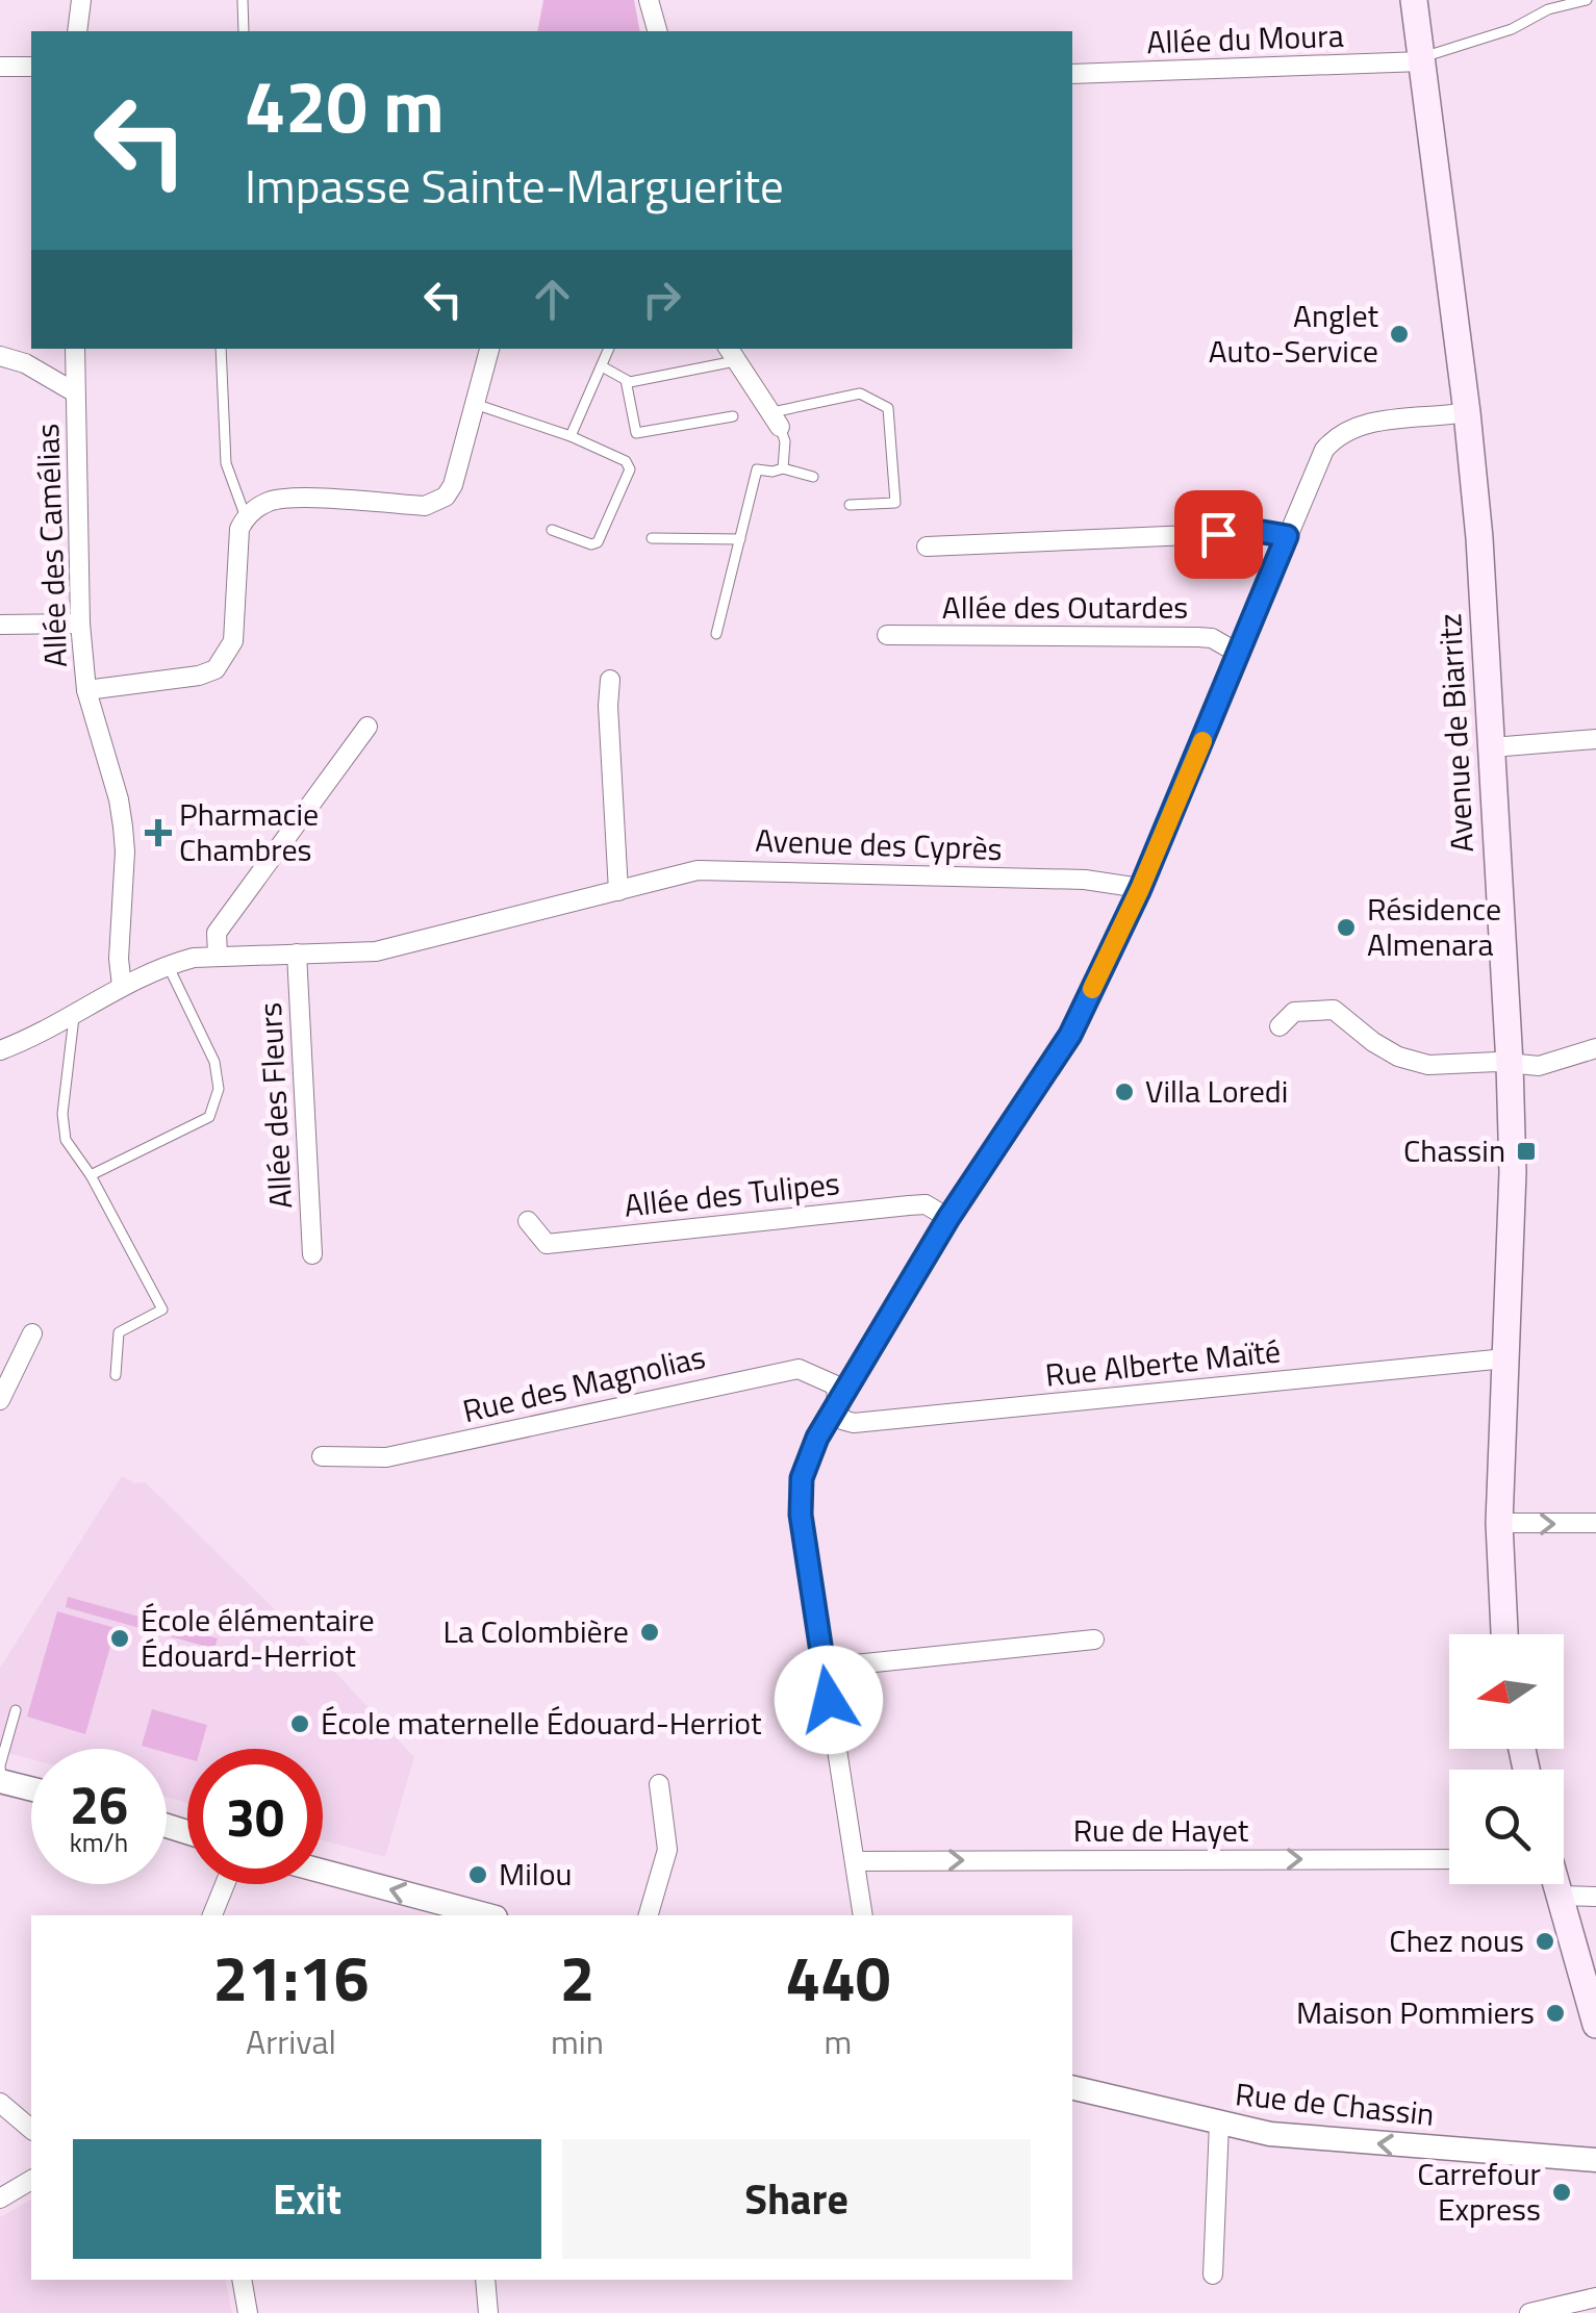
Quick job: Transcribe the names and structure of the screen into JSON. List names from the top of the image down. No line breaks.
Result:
{"streets":{"main road":["Avenue de Biarritz"],"street":["Allée du Moura","Allée des Camélias","Allée des Outardes","Avenue des Cyprès","Allée des Fleurs","Allée des Tulipes","Rue Alberte Maïté","Rue des Magnolias","Rue de Hayet","Rue de Chassin"]},"crossings":[["Allée du Moura","Avenue de Biarritz"],["Allée des Camélias","Avenue des Cyprès"],["Avenue de Biarritz","Rue Alberte Maïté"],["Avenue des Cyprès","Allée des Fleurs"],["Rue Alberte Maïté","Rue des Magnolias"]],"one_way":["Rue de Hayet","Rue de Chassin"],"places":{"other":["Anglet Auto-Service","Résidence Almenara","Villa Loredi","La Colombière","École élémentaire Édouard-Herriot","École maternelle Édouard-Herriot","Milou","Chez nous","Maison Pommiers","Carrefour Express"],"health":["Pharmacie Chambres"],"transit":["Chassin"]},"north":"left","page":{"turn":["420 m","Impasse Sainte-Marguerite"],"speed":"26 km/h","limit":"30","eta":["21:16","Arrival","2","min","440","m"],"buttons":["Exit","Share"]}}
